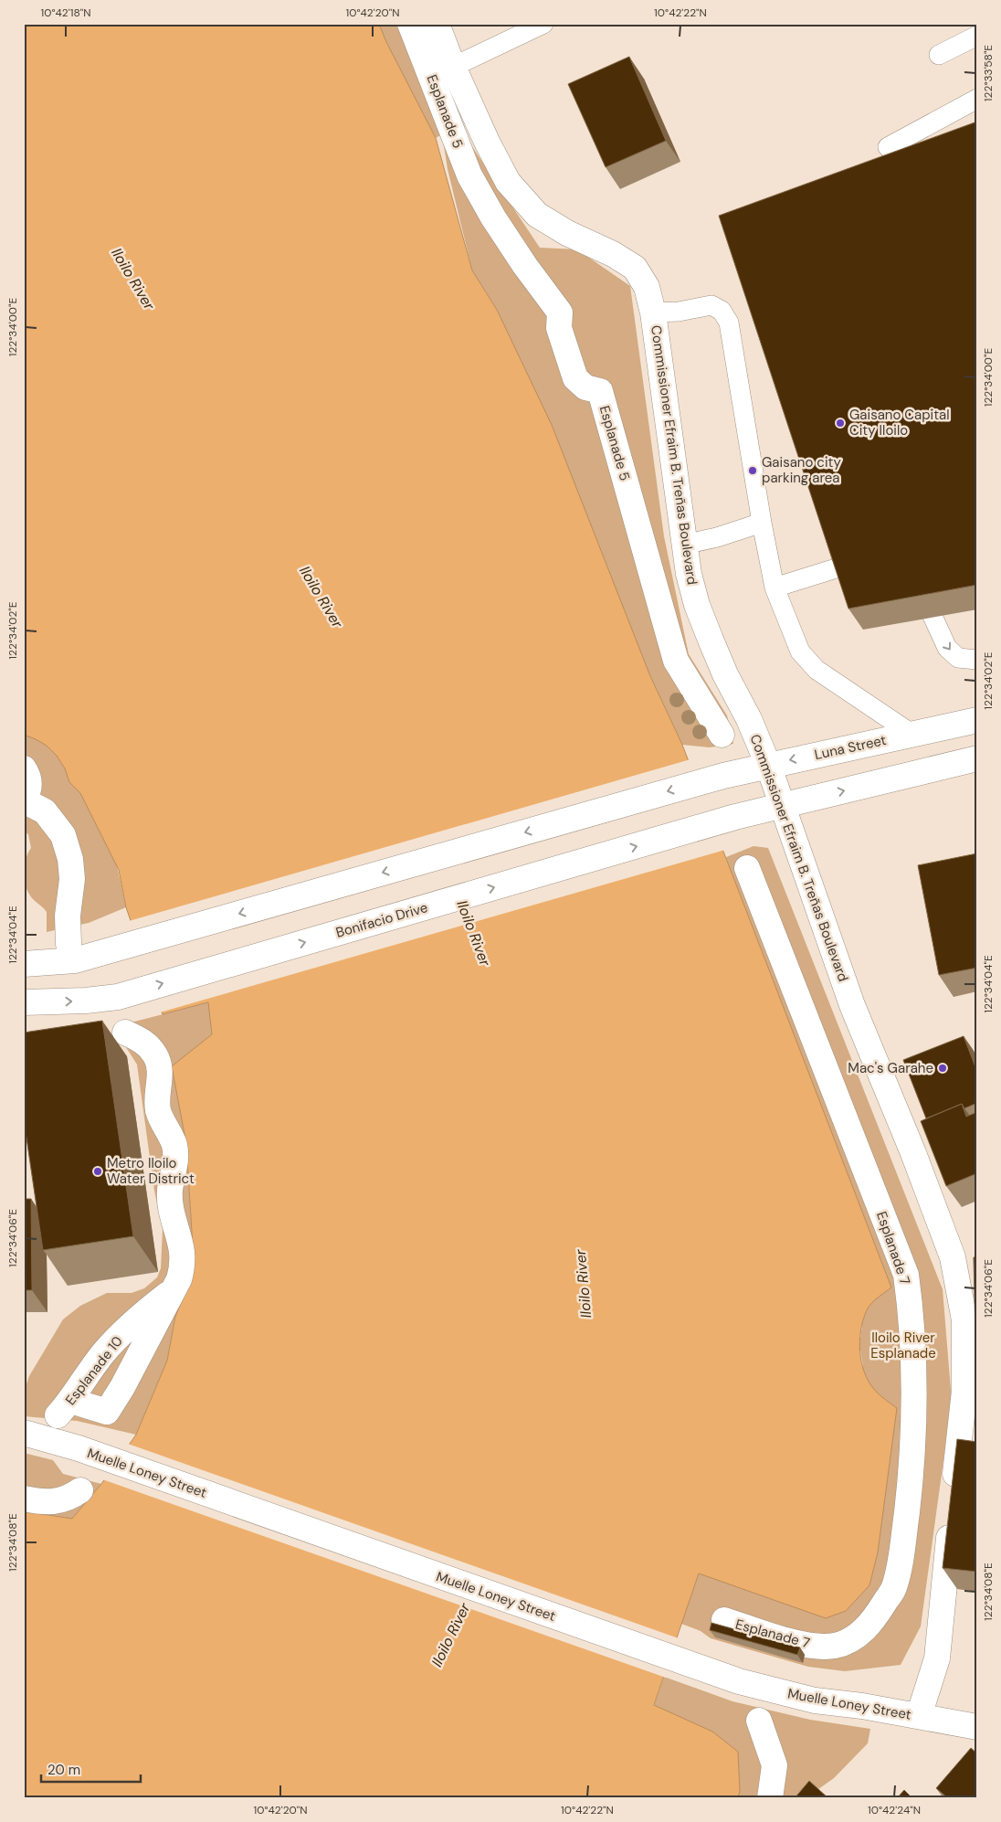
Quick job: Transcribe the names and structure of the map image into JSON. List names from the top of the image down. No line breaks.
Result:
{"streets":{"street":["Esplanade 5","Commissioner Efraim B. Treñas Boulevard","Luna Street","Bonifacio Drive","Esplanade 7","Esplanade 10","Muelle Loney Street"]},"crossings":[["Commissioner Efraim B. Treñas Boulevard","Luna Street"],["Commissioner Efraim B. Treñas Boulevard","Bonifacio Drive"],["Commissioner Efraim B. Treñas Boulevard","Muelle Loney Street"]],"one_way":["Luna Street","Bonifacio Drive"],"water":["Iloilo River"],"parks":["Iloilo River Esplanade"],"places":["Gaisano Capital City Iloilo","Gaisano city parking area","Mac's Garahe","Metro Iloilo Water District"],"scale_bar":"20 m","coordinates":["10°42'18\"N","10°42'20\"N","10°42'22\"N","122°33'58\"E","122°34'00\"E","122°34'02\"E","122°34'04\"E","122°34'06\"E","122°34'08\"E","10°42'24\"N"]}
